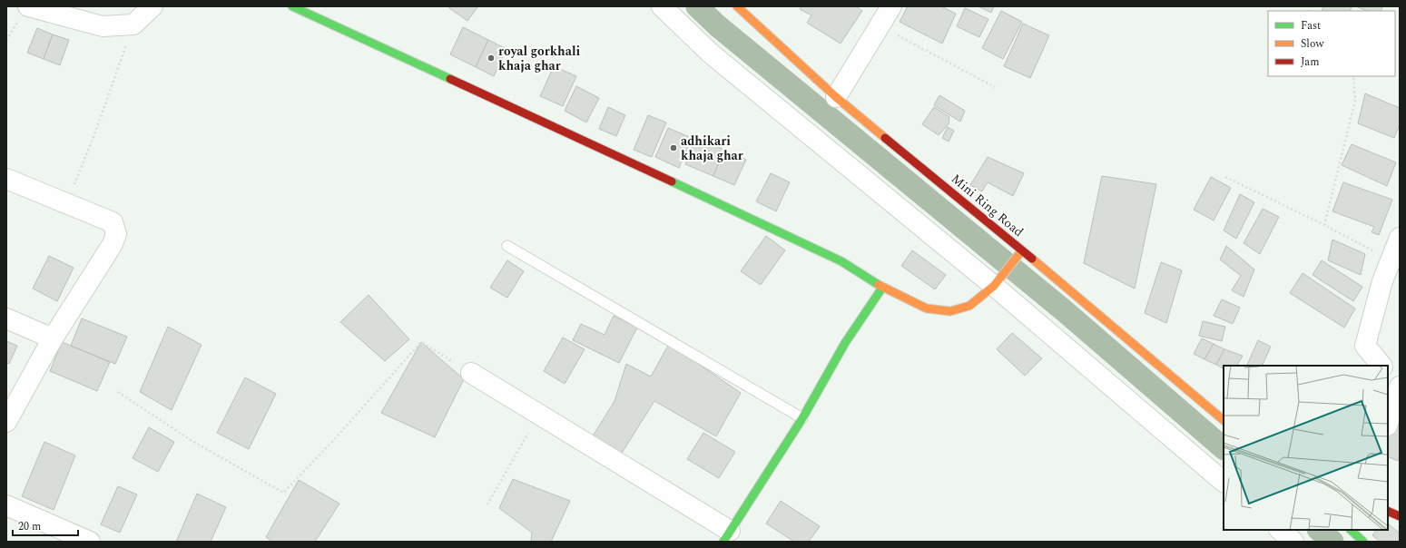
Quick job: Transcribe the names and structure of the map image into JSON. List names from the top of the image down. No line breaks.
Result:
{"streets":{"street":["Mini Ring Road"]},"places":["royal gorkhali khaja ghar","adhikari khaja ghar"],"legend":["Fast","Slow","Jam"],"scale_bar":"20 m"}
